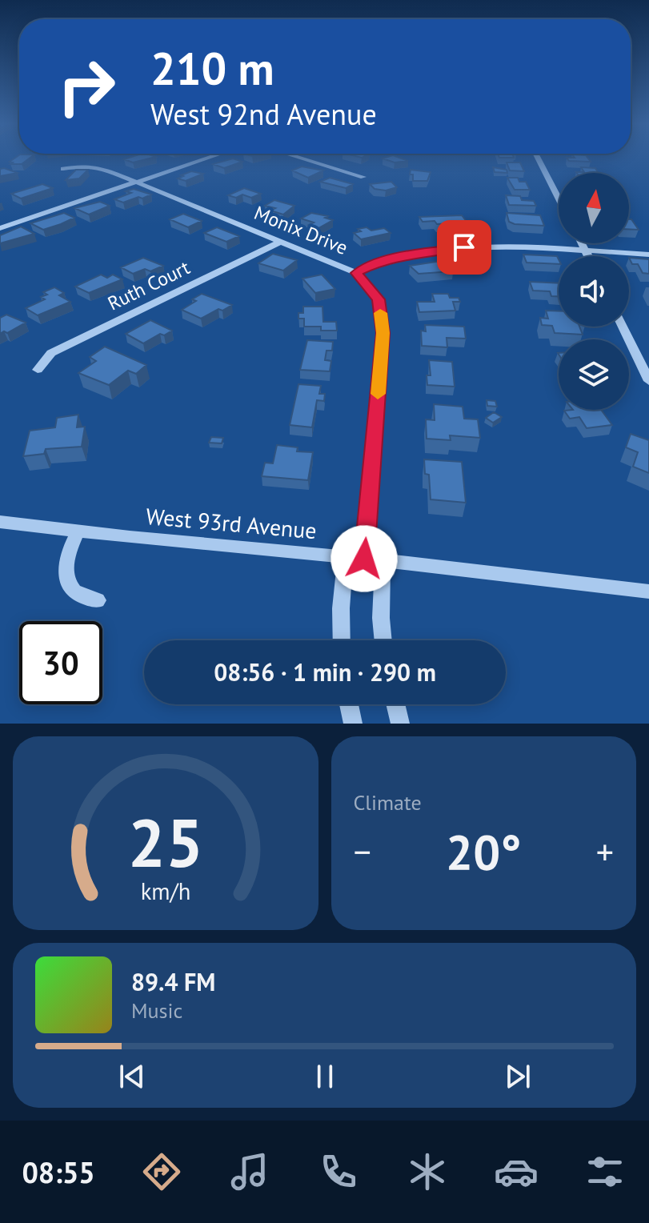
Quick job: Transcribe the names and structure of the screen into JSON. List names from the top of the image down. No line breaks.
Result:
{"streets":{"street":["Monix Drive","Ruth Court","West 93rd Avenue"]},"crossings":[["Monix Drive","Ruth Court"],["Monix Drive","West 93rd Avenue"]],"north":"top","page":{"turn":["210 m","West 92nd Avenue"],"limit":"30","trip":"08:56 · 1 min · 290 m","tile":"Climate","heat":["−","20°","+"],"song":["89.4 FM","Music"],"tabs":"08:55","gauge":["25","km/h"]}}
